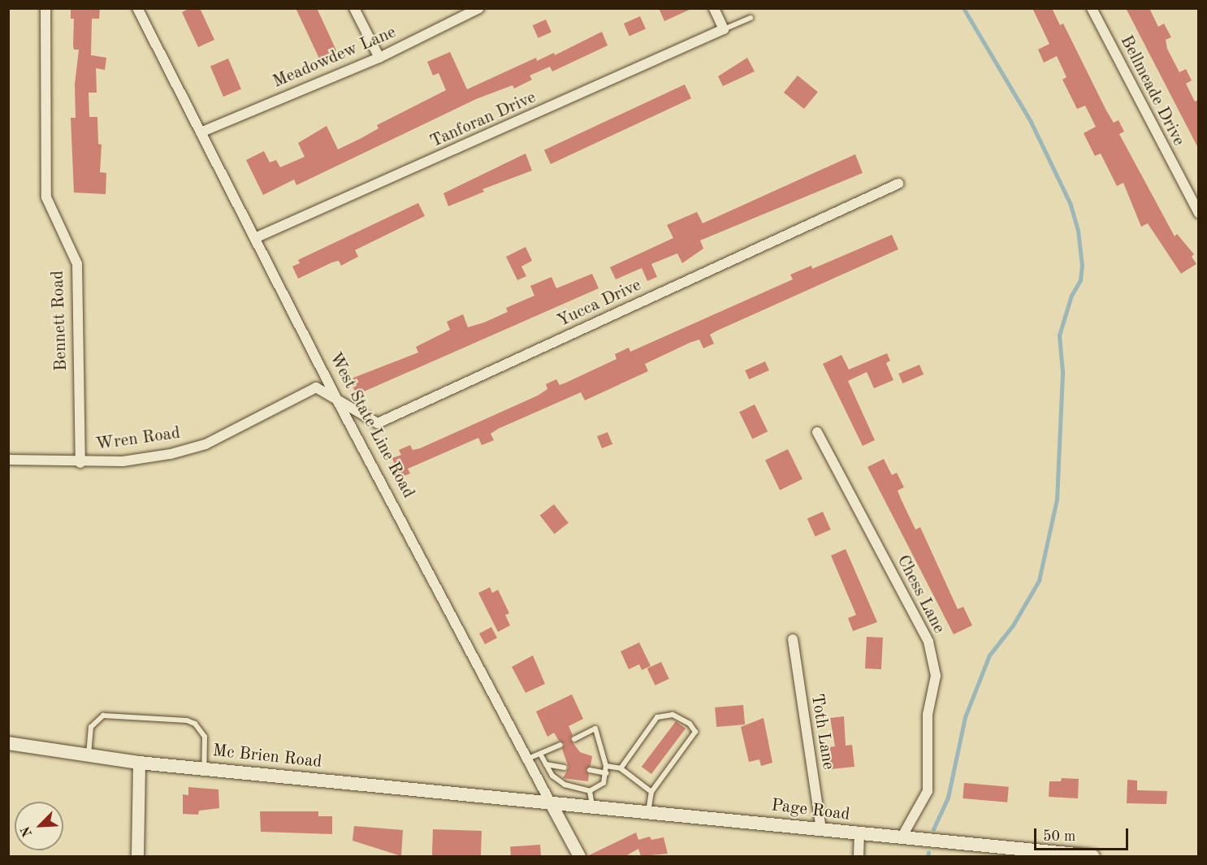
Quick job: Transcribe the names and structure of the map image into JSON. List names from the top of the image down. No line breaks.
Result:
{"streets":{"main road":["Mc Brien Road","Page Road"],"street":["Meadowdew Lane","Bellmeade Drive","Tanforan Drive","Yucca Drive","Bennett Road","West State Line Road","Wren Road","Chess Lane","Toth Lane"]},"crossings":[["Meadowdew Lane","West State Line Road"],["Tanforan Drive","West State Line Road"],["Yucca Drive","West State Line Road"],["Yucca Drive","Wren Road"],["Bennett Road","Wren Road"],["West State Line Road","Page Road"],["Chess Lane","Page Road"],["Toth Lane","Page Road"],["Mc Brien Road","Page Road"]],"scale_bar":"50 m","north":"bottom left"}
